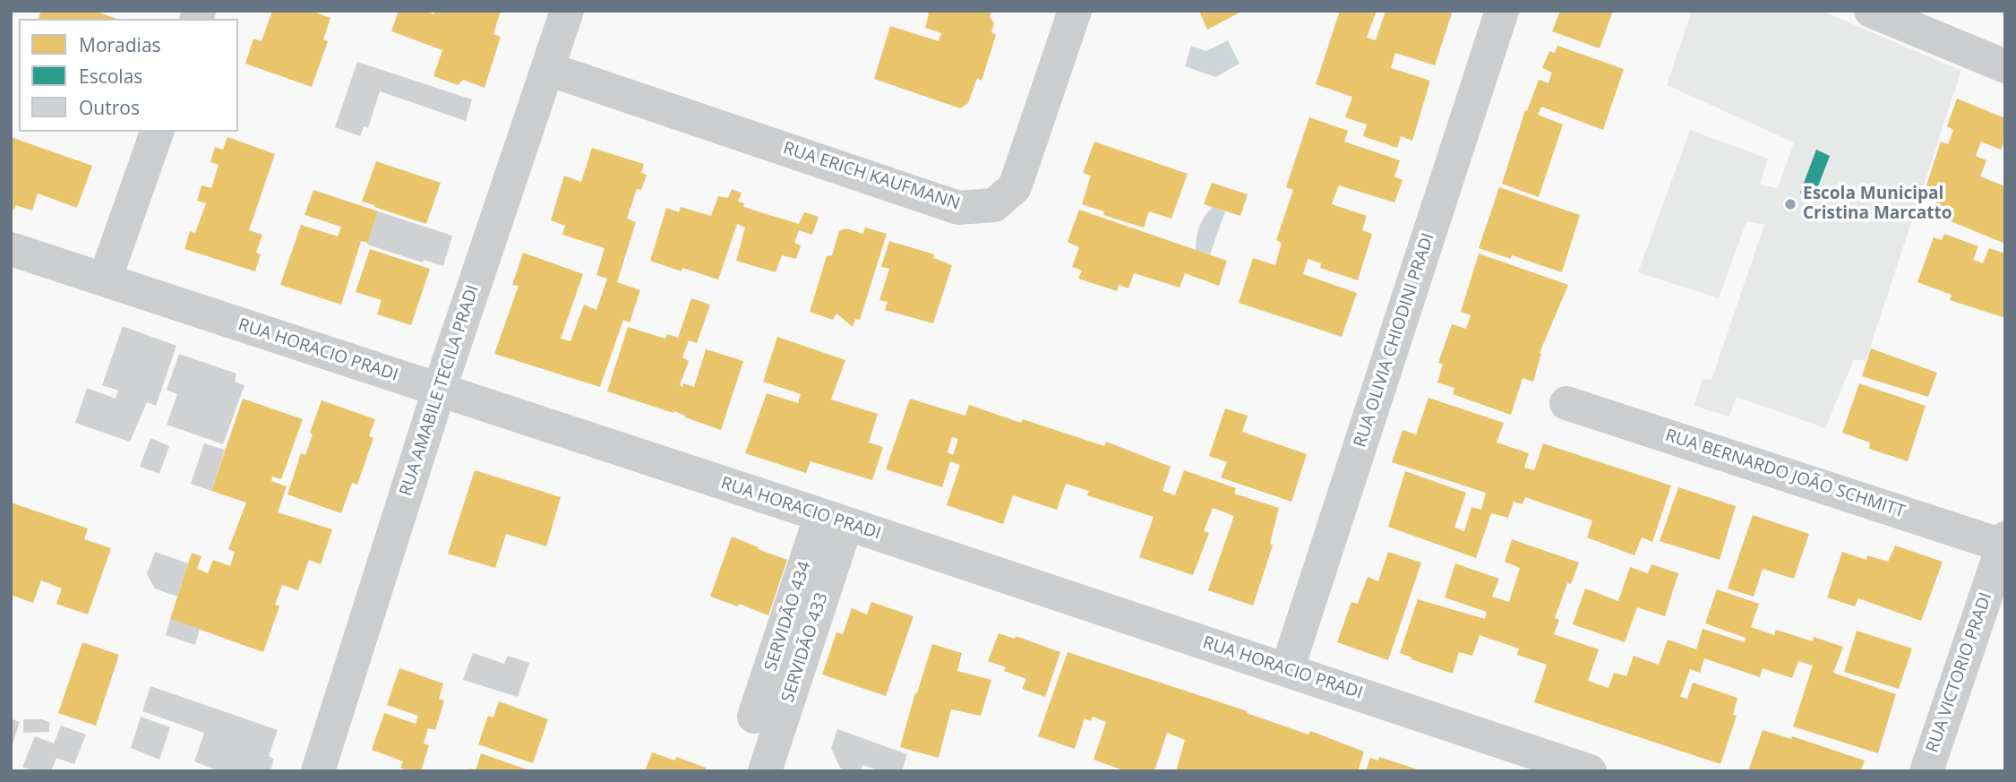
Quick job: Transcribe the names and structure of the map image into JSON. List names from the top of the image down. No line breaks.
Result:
{"streets":{"street":["RUA ERICH KAUFMANN","RUA OLIVIA CHIODINI PRADI","RUA HORACIO PRADI","RUA AMABILE TECILA PRADI","RUA BERNARDO JOÃO SCHMITT","SERVIDÃO 434","SERVIDÃO 433","RUA VICTORIO PRADI"]},"crossings":[["RUA ERICH KAUFMANN","RUA AMABILE TECILA PRADI"],["RUA OLIVIA CHIODINI PRADI","RUA HORACIO PRADI"],["RUA HORACIO PRADI","RUA AMABILE TECILA PRADI"],["RUA HORACIO PRADI","SERVIDÃO 434"],["RUA HORACIO PRADI","SERVIDÃO 433"],["RUA BERNARDO JOÃO SCHMITT","RUA VICTORIO PRADI"],["SERVIDÃO 434","SERVIDÃO 433"]],"places":["Escola Municipal Cristina Marcatto"],"legend":["Moradias","Escolas","Outros"]}
